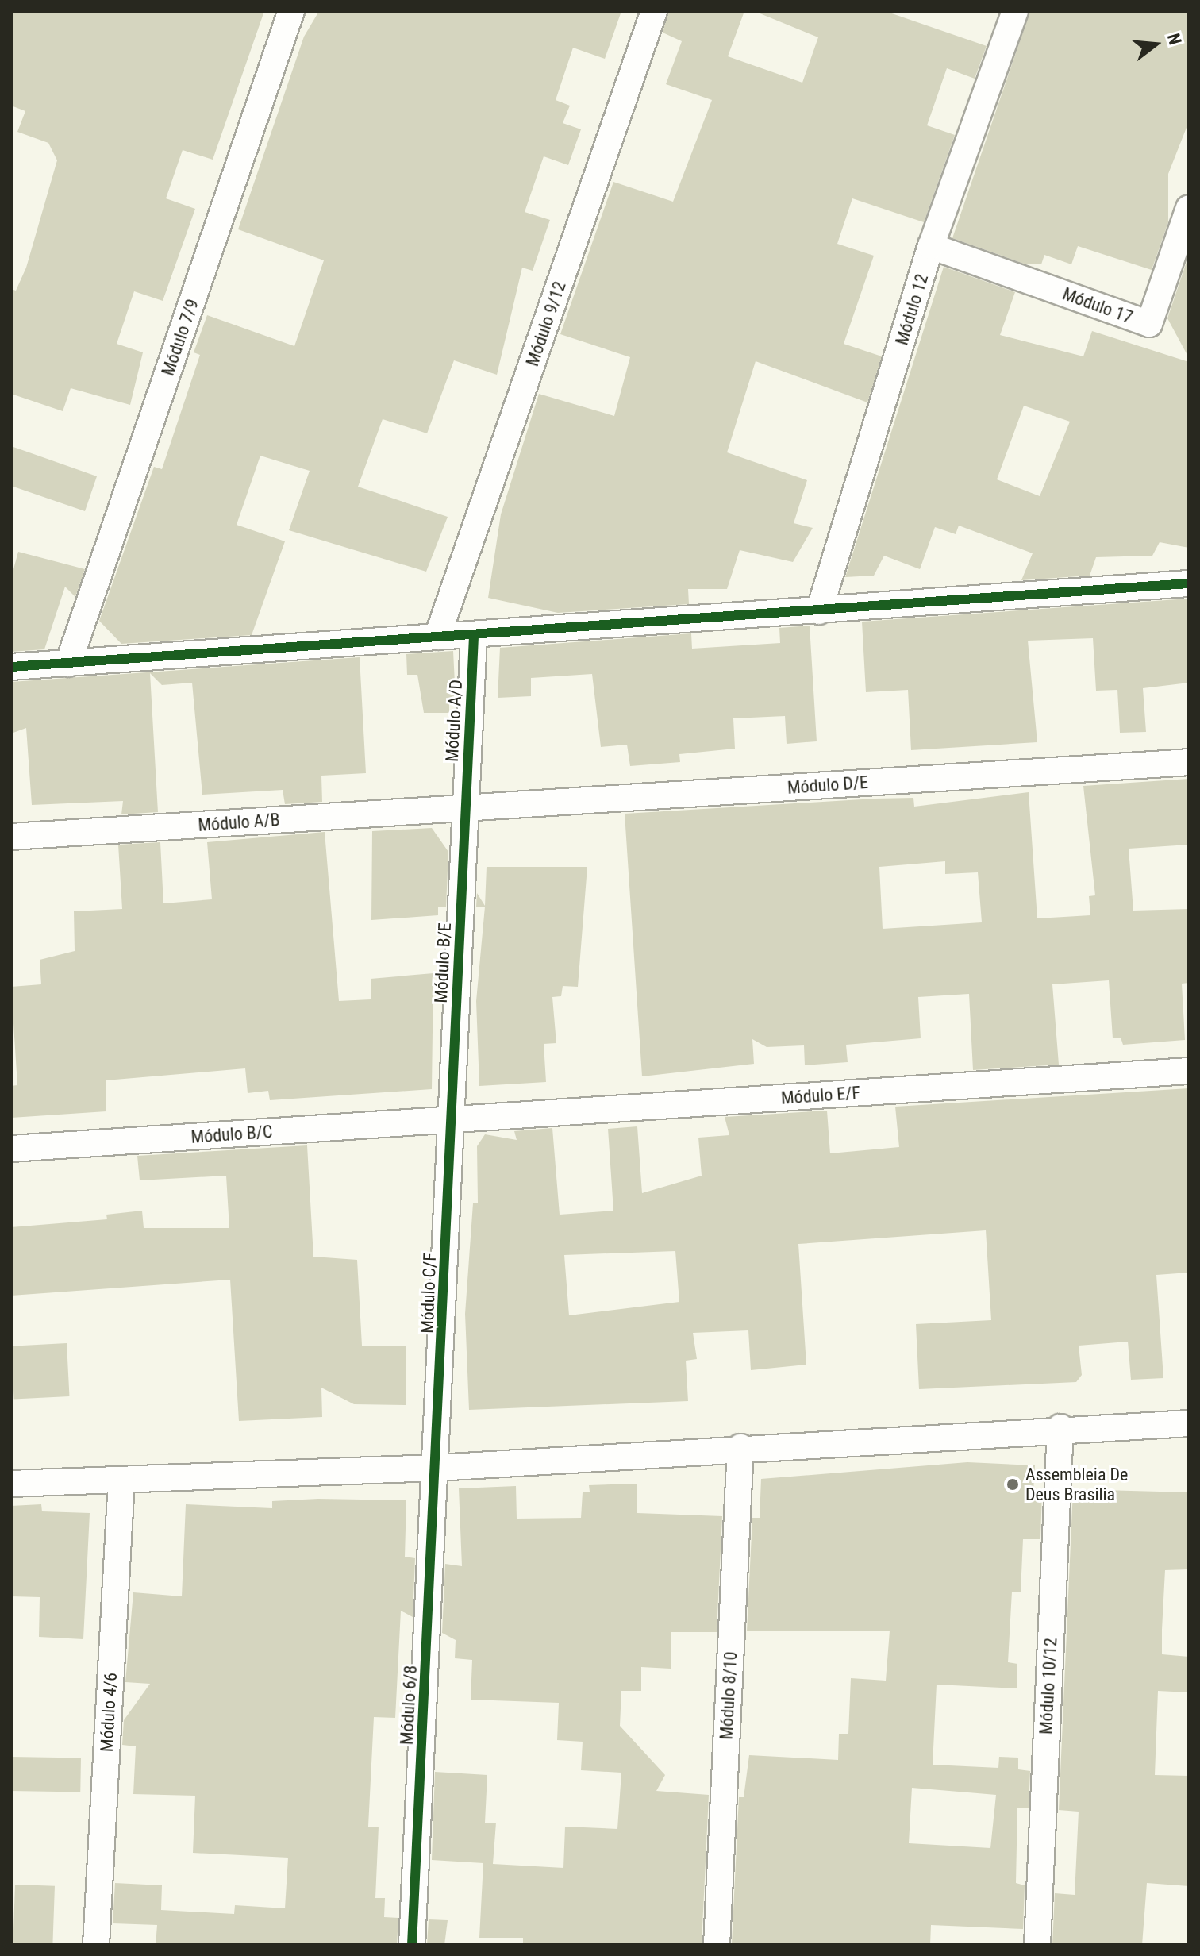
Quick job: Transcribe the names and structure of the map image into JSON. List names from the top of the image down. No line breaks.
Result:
{"streets":{"street":["Módulo 17","Módulo 12","Módulo 9/12","Módulo 7/9","Módulo A/D","Módulo D/E","Módulo A/B","Módulo B/E","Módulo E/F","Módulo B/C","Módulo C/F","Módulo 10/12","Módulo 8/10","Módulo 6/8","Módulo 4/6"]},"crossings":[["Módulo 17","Módulo 12"],["Módulo A/D","Módulo D/E"],["Módulo A/D","Módulo A/B"],["Módulo A/D","Módulo B/E"],["Módulo D/E","Módulo A/B"],["Módulo D/E","Módulo B/E"],["Módulo A/B","Módulo B/E"],["Módulo B/E","Módulo E/F"],["Módulo B/E","Módulo B/C"],["Módulo B/E","Módulo C/F"],["Módulo E/F","Módulo B/C"],["Módulo E/F","Módulo C/F"],["Módulo B/C","Módulo C/F"],["Módulo C/F","Módulo 6/8"]],"places":["Assembleia De Deus Brasilia"],"north":"right"}
